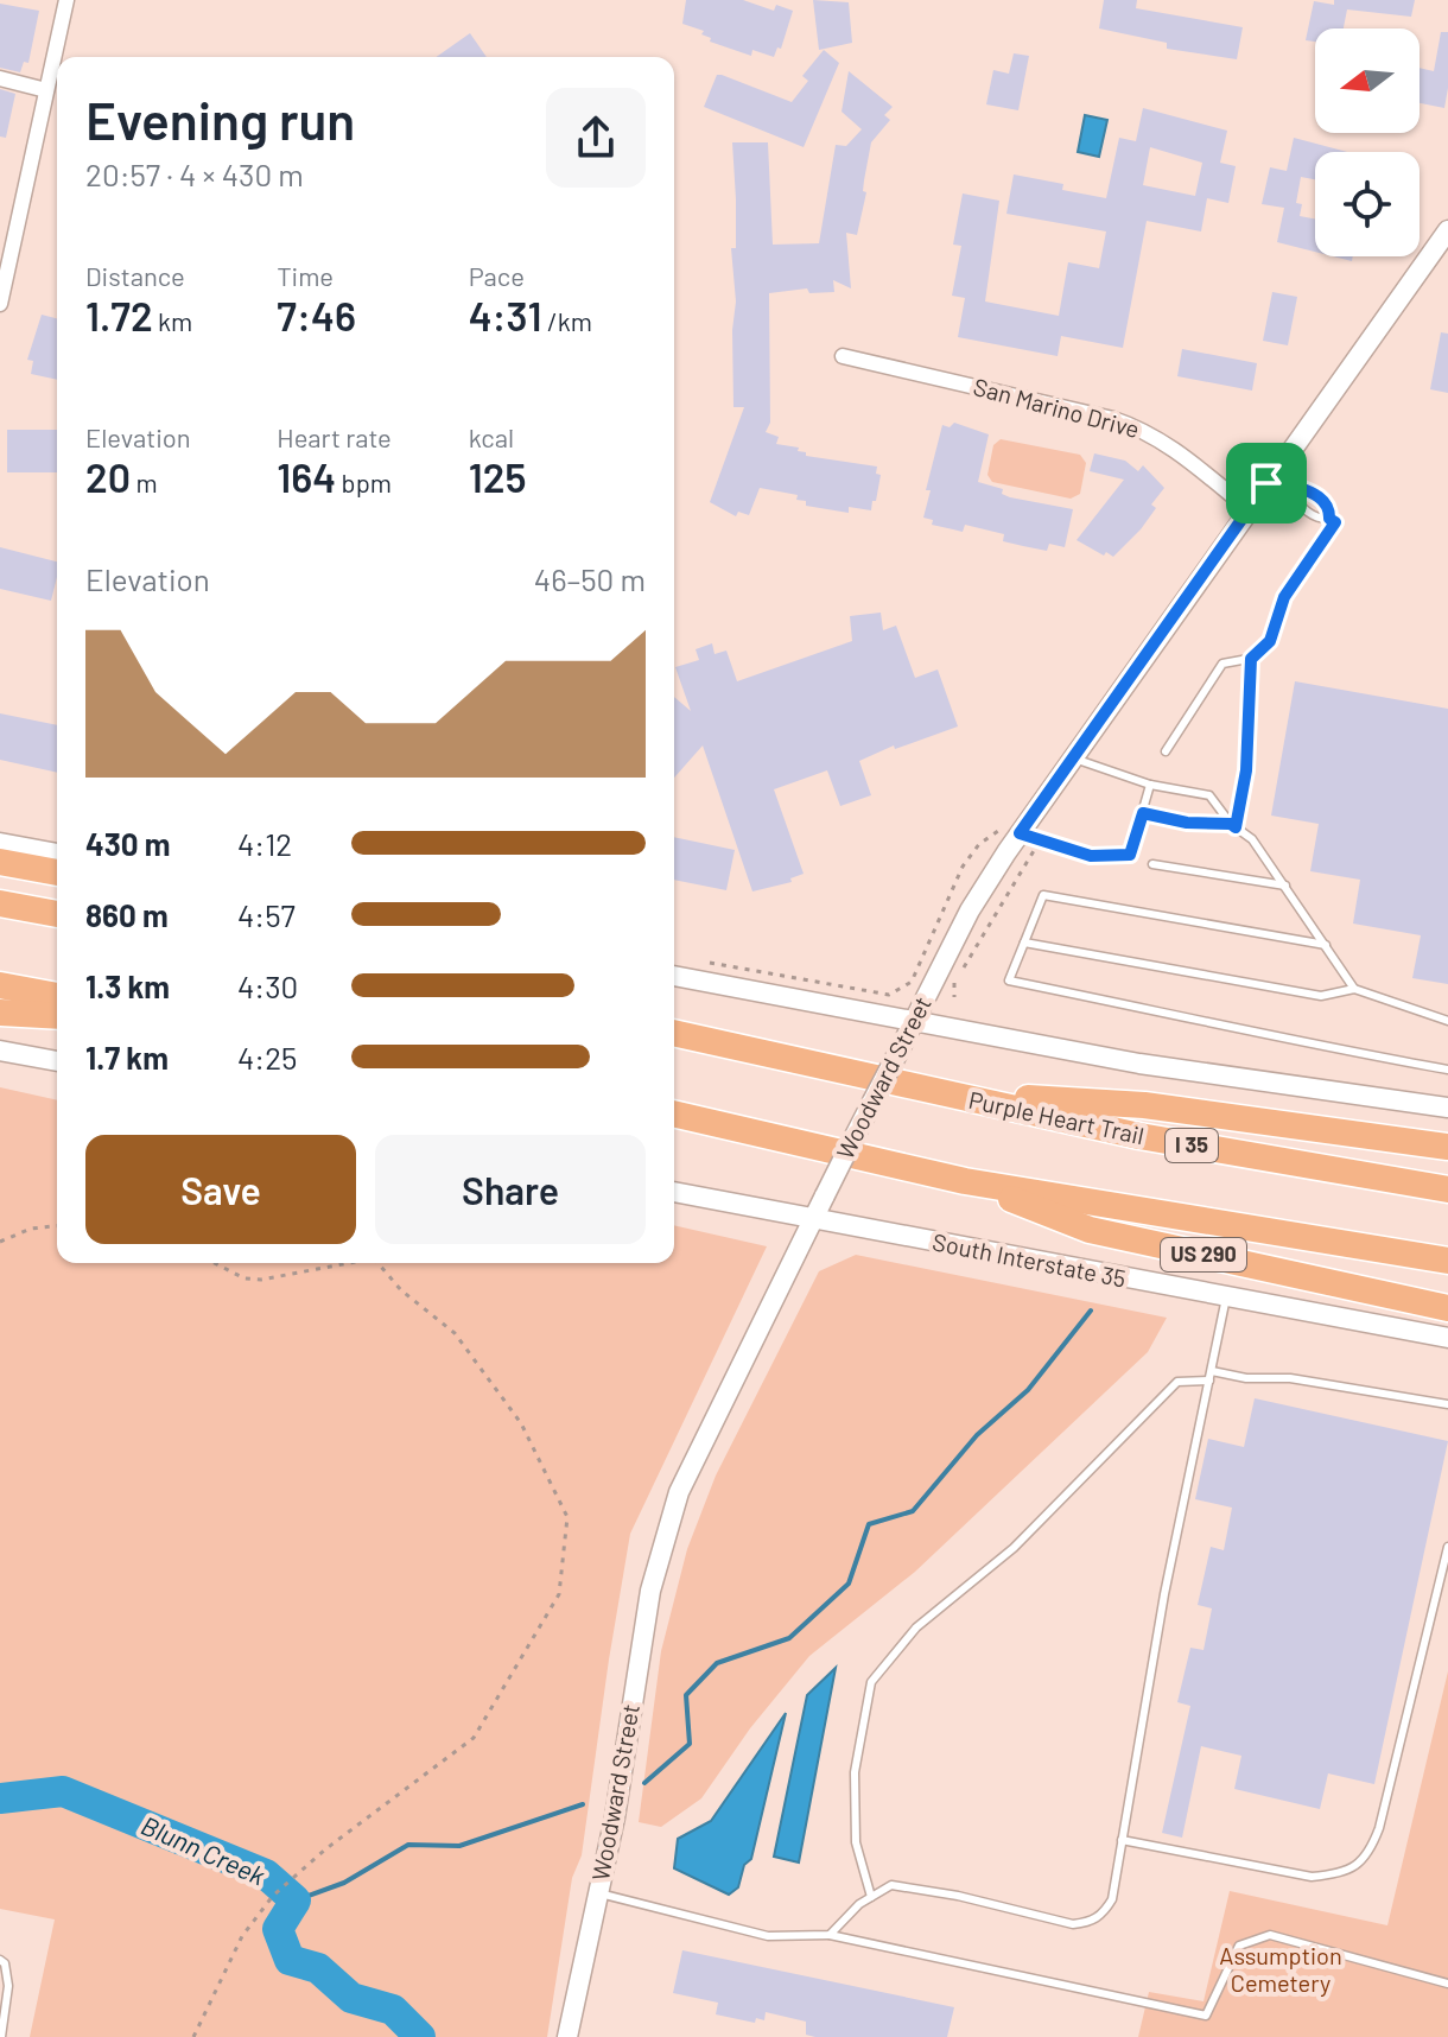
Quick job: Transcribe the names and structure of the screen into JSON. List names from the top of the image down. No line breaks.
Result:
{"streets":{"highway":["Purple Heart Trail","I 35","US 290"],"street":["San Marino Drive","Woodward Street","South Interstate 35"]},"crossings":[["San Marino Drive","Woodward Street"],["Woodward Street","South Interstate 35"]],"water":["Blunn Creek"],"parks":["Assumption Cemetery"],"north":"left","page":{"heading":["Evening run","20:57 · 4 × 430 m"],"stats":[["Distance","1.72 km"],["Time","7:46"],["Pace","4:31 /km"],["Elevation","20 m"],["Heart rate","164 bpm"],["kcal","125"]],"chart":["Elevation","46–50 m"],"list":[{"name":"430 m","note":"4:12"},{"name":"860 m","note":"4:57"},{"name":"1.3 km","note":"4:30"},{"name":"1.7 km","note":"4:25"}],"buttons":["Save","Share"]}}
